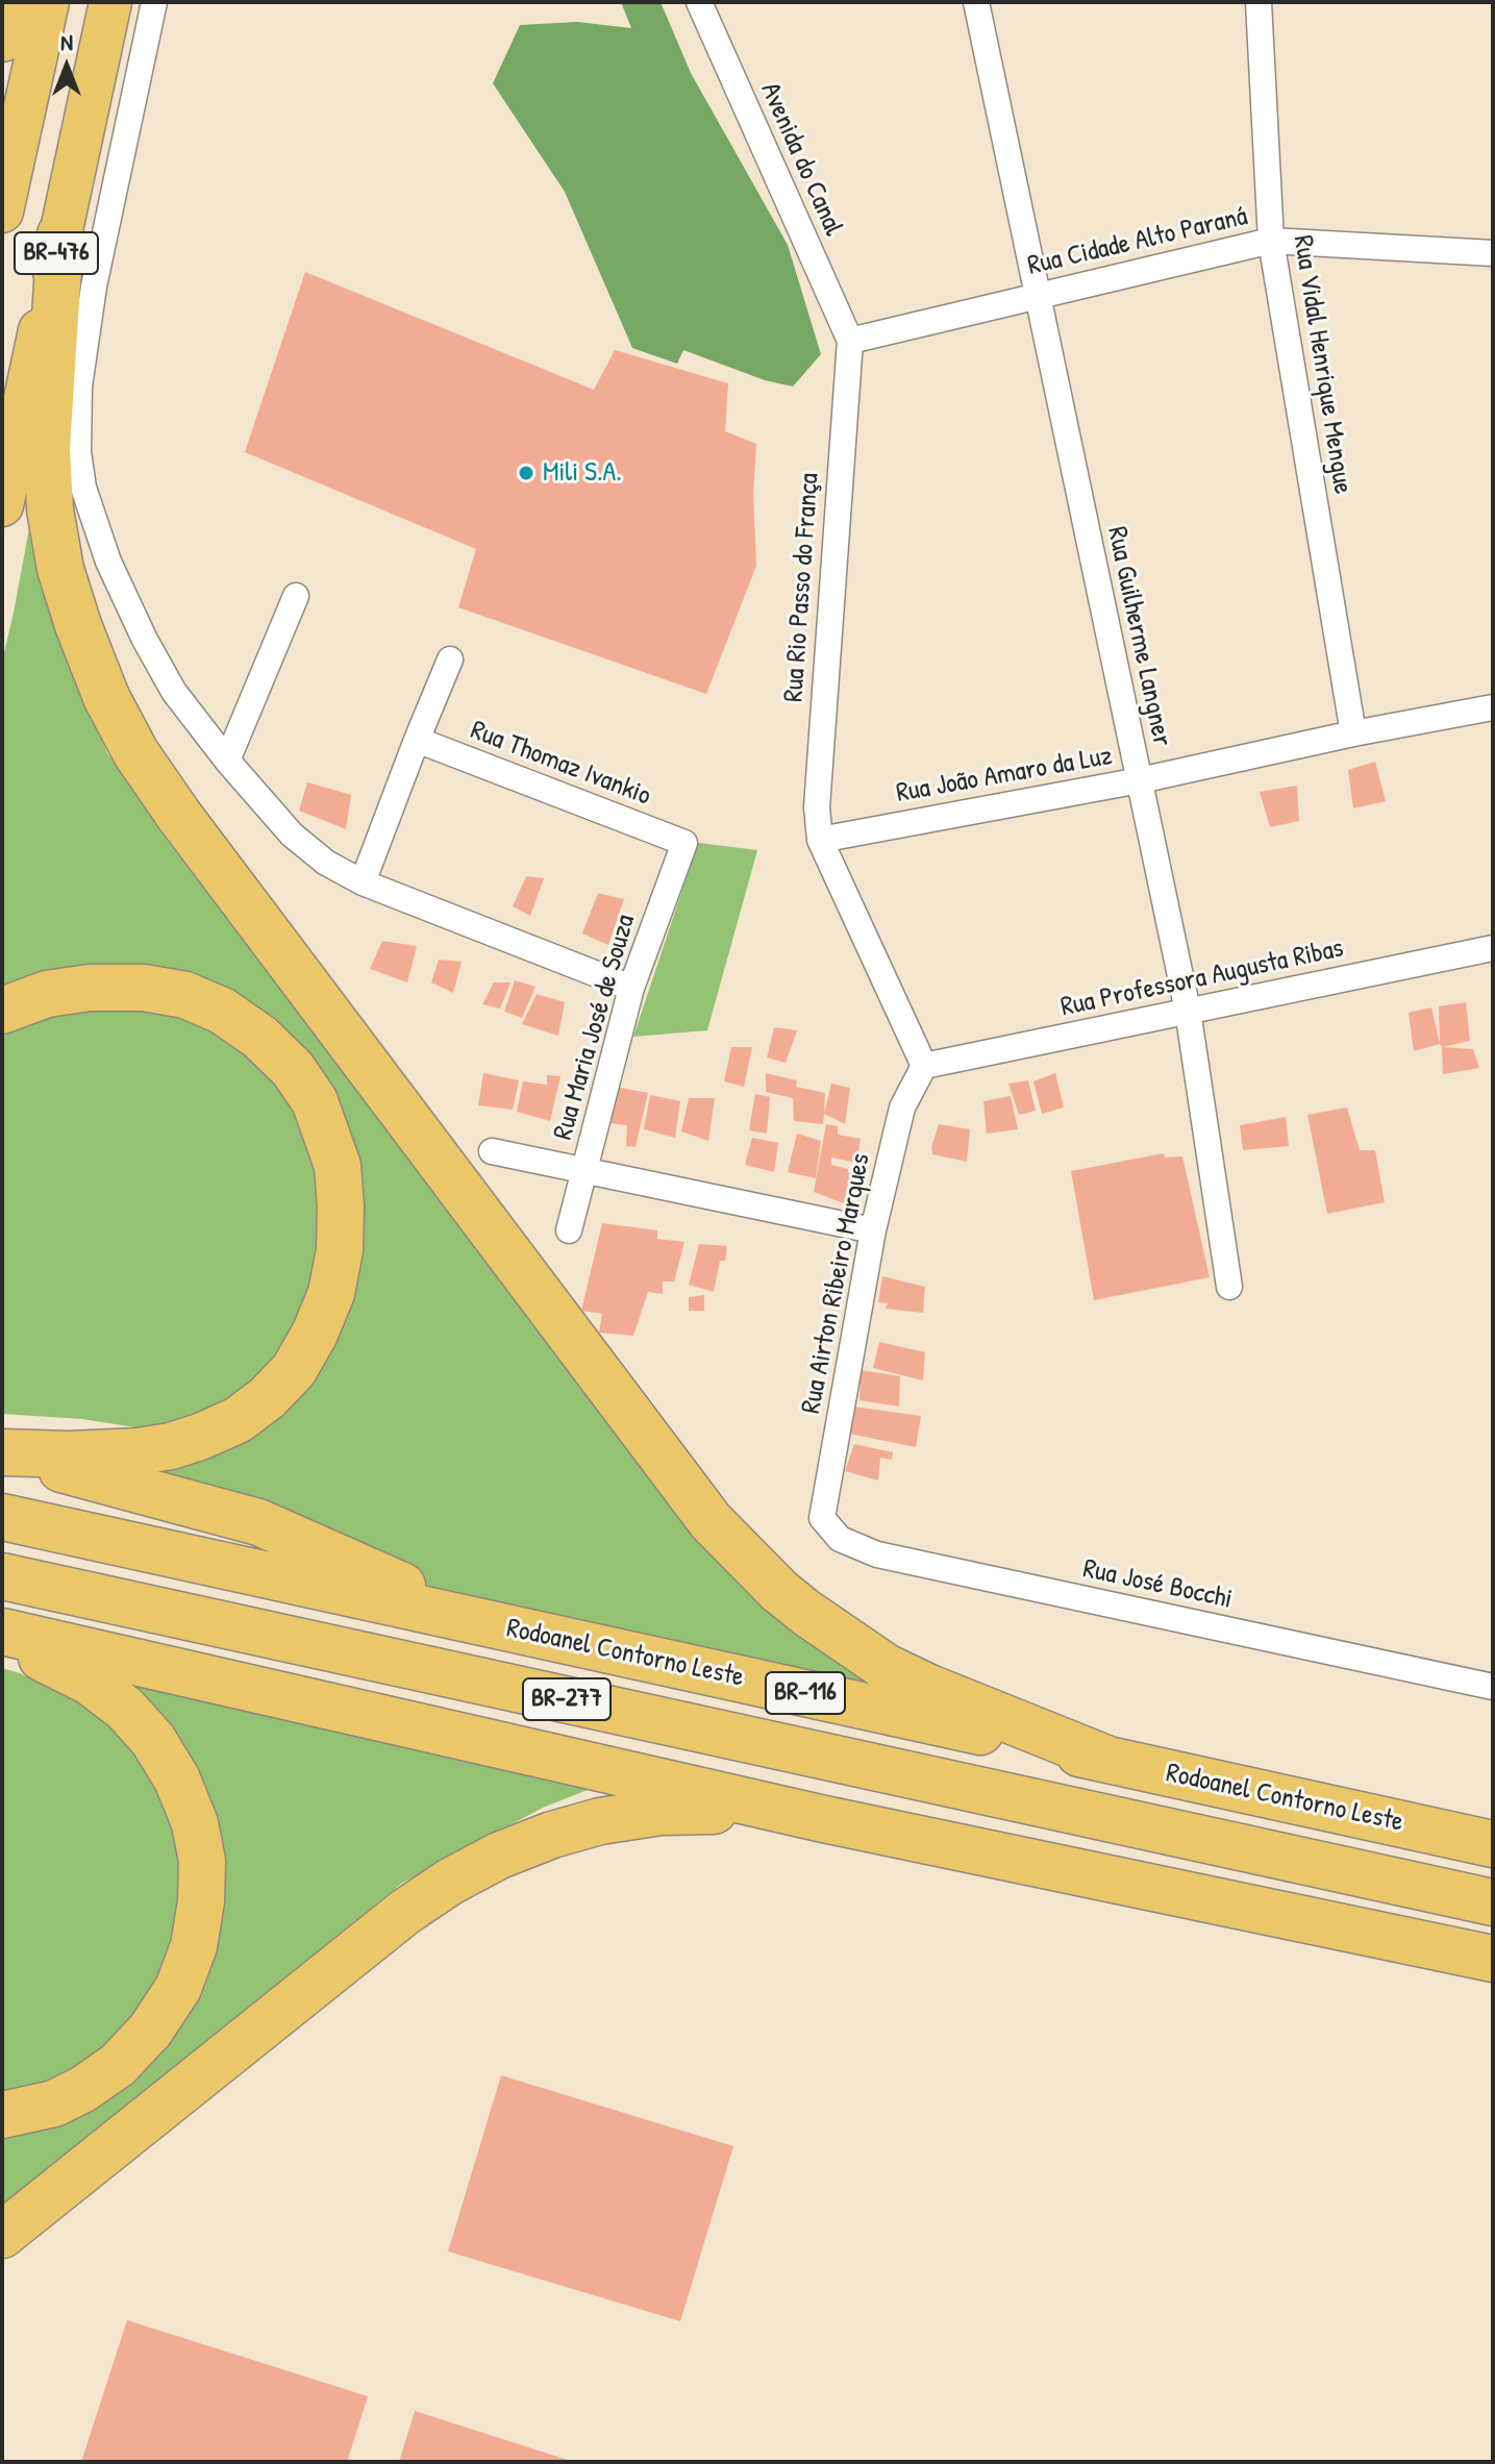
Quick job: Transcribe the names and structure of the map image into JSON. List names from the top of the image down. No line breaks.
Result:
{"streets":{"highway":["BR-476","Rodoanel Contorno Leste","BR-116","BR-277"],"street":["Avenida do Canal","Rua Cidade Alto Paraná","Rua Vidal Henrique Mengue","Rua Rio Passo do França","Rua Guilherme Langner","Rua Thomaz Ivankio","Rua João Amaro da Luz","Rua Professora Augusta Ribas","Rua Maria José de Souza","Rua Airton Ribeiro Marques","Rua José Bocchi"]},"crossings":[["Avenida do Canal","Rua Cidade Alto Paraná"],["Avenida do Canal","Rua Rio Passo do França"],["Rua Cidade Alto Paraná","Rua Vidal Henrique Mengue"],["Rua Cidade Alto Paraná","Rua Rio Passo do França"],["Rua Cidade Alto Paraná","Rua Guilherme Langner"],["Rua Vidal Henrique Mengue","Rua João Amaro da Luz"],["Rua Rio Passo do França","Rua João Amaro da Luz"],["Rua Guilherme Langner","Rua João Amaro da Luz"],["Rua Guilherme Langner","Rua Professora Augusta Ribas"],["Rua Thomaz Ivankio","Rua Maria José de Souza"],["Rua Professora Augusta Ribas","Rua Airton Ribeiro Marques"],["Rua Airton Ribeiro Marques","Rua José Bocchi"],["Rodoanel Contorno Leste","BR-116"]],"places":["Mili S.A."],"north":"top"}
